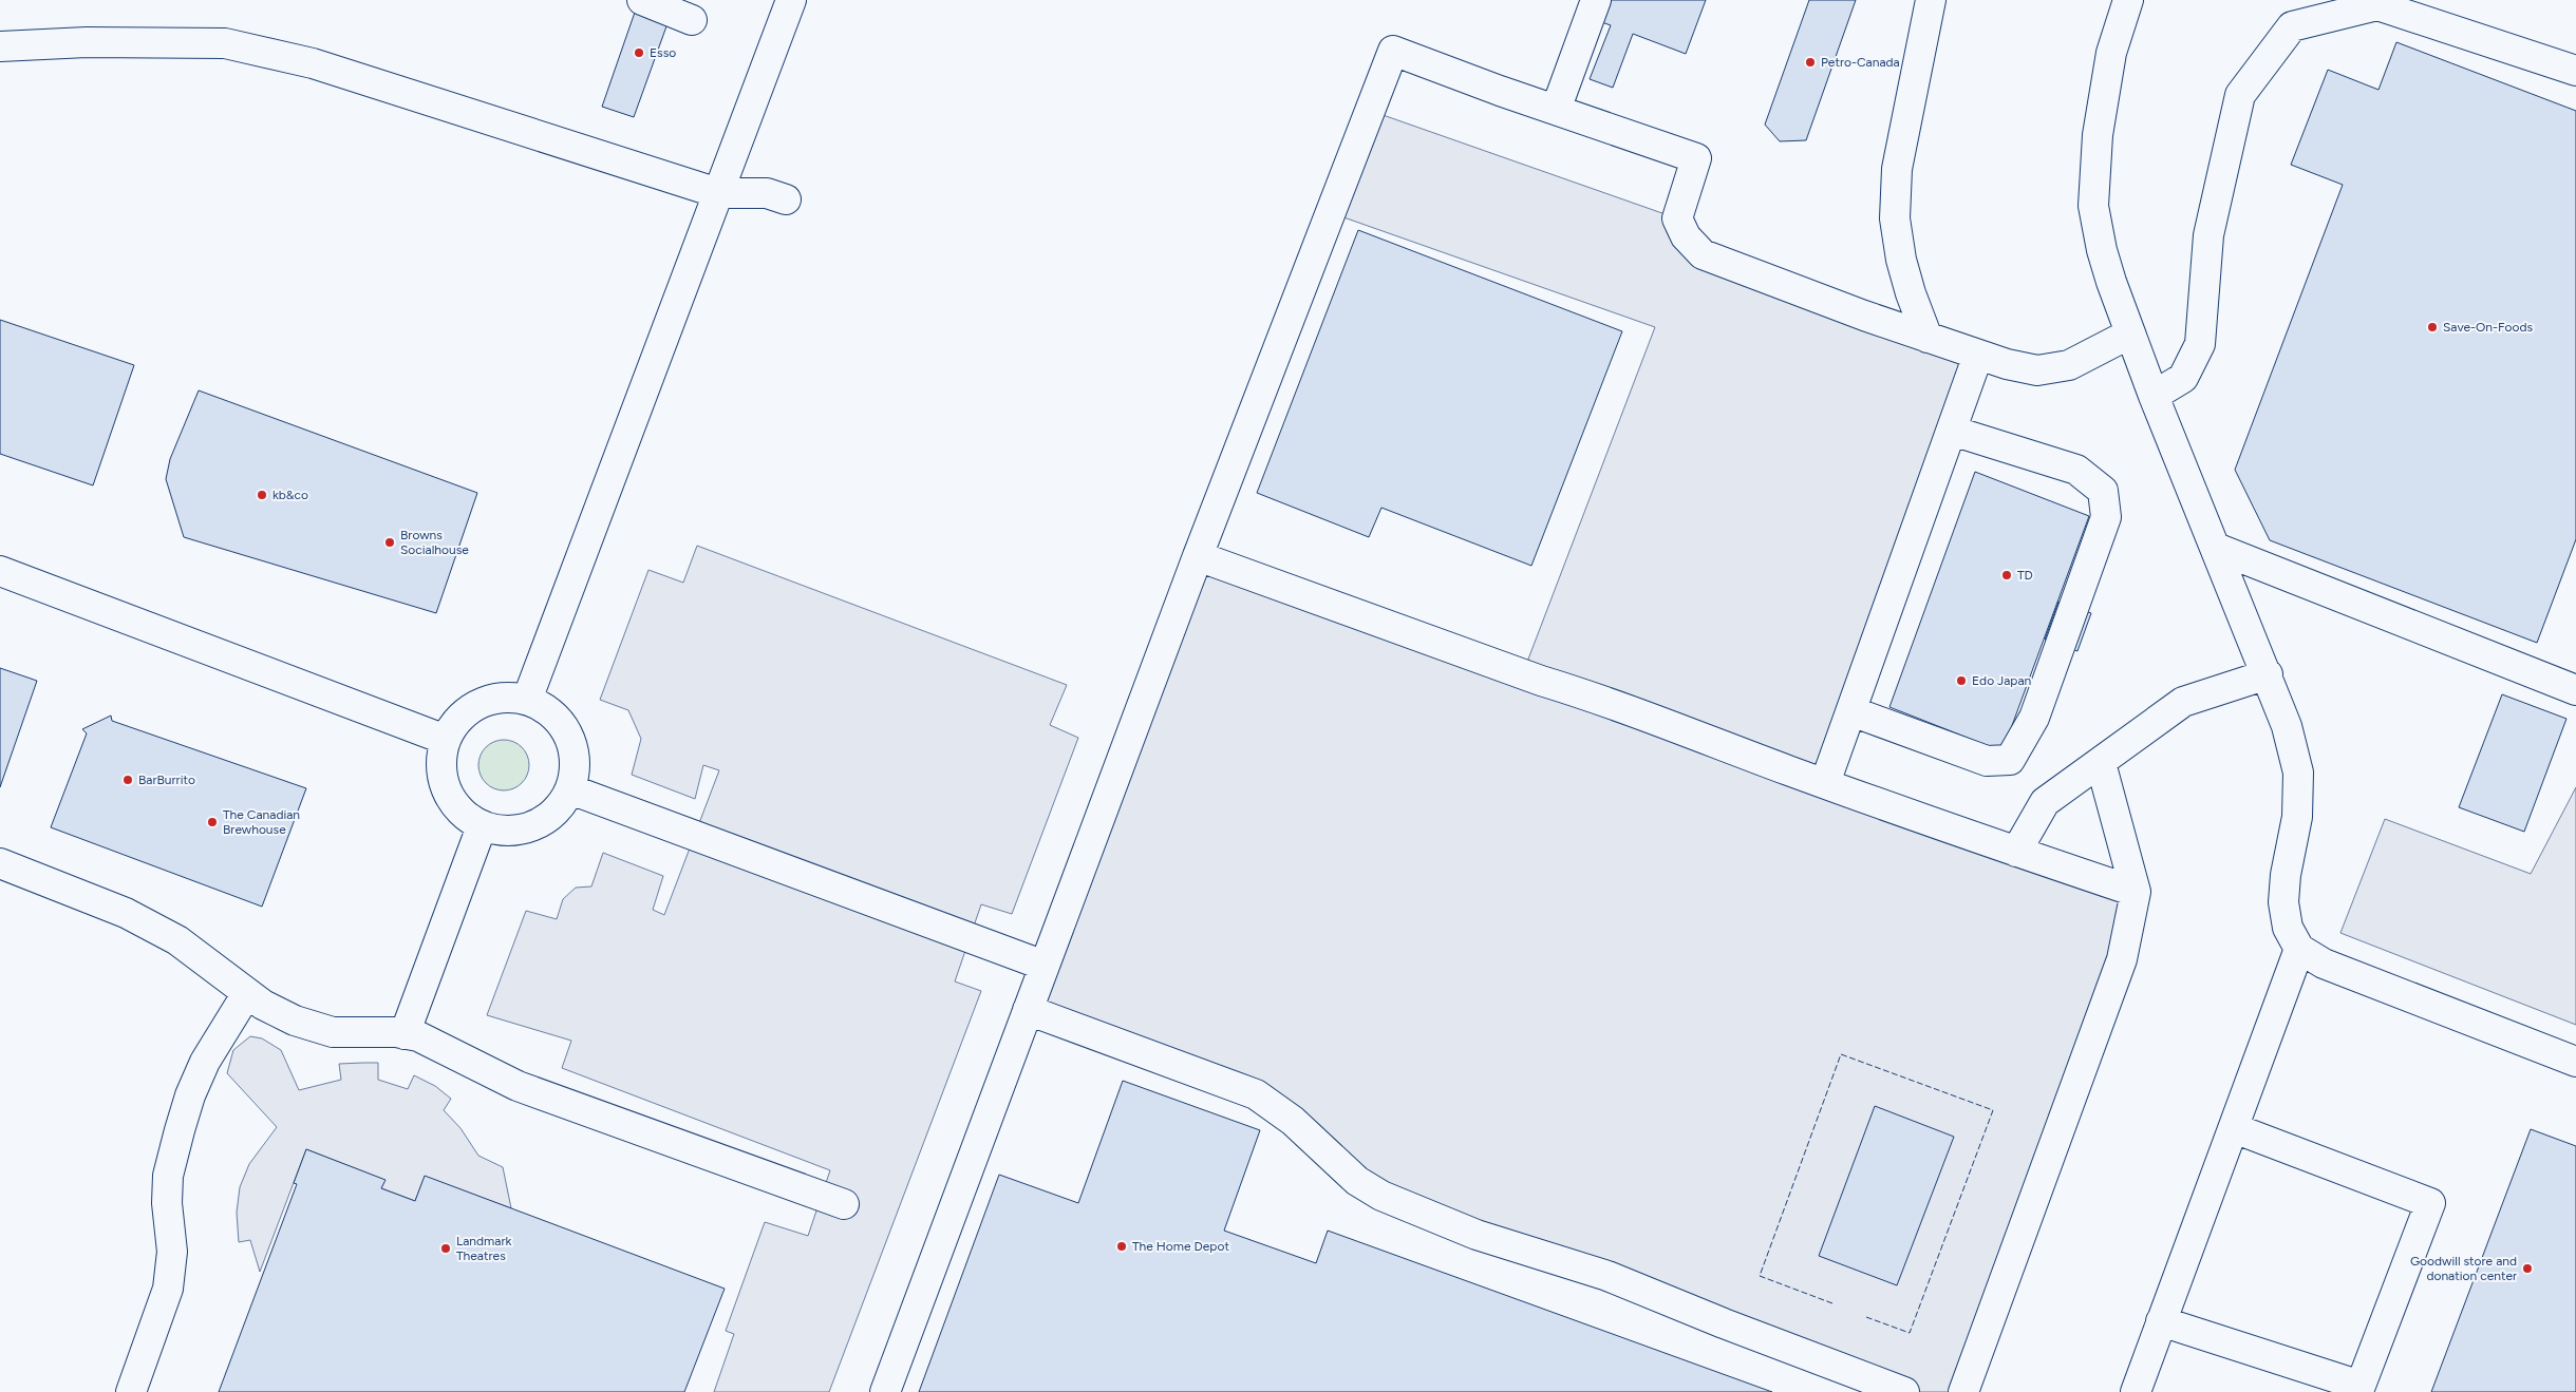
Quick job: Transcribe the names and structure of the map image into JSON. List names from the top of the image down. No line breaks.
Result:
{"places":["Esso","Petro-Canada","Save-On-Foods","kb&co","Browns Socialhouse","TD","Edo Japan","BarBurrito","The Canadian Brewhouse","The Home Depot","Landmark Theatres","Goodwill store and donation center"]}
